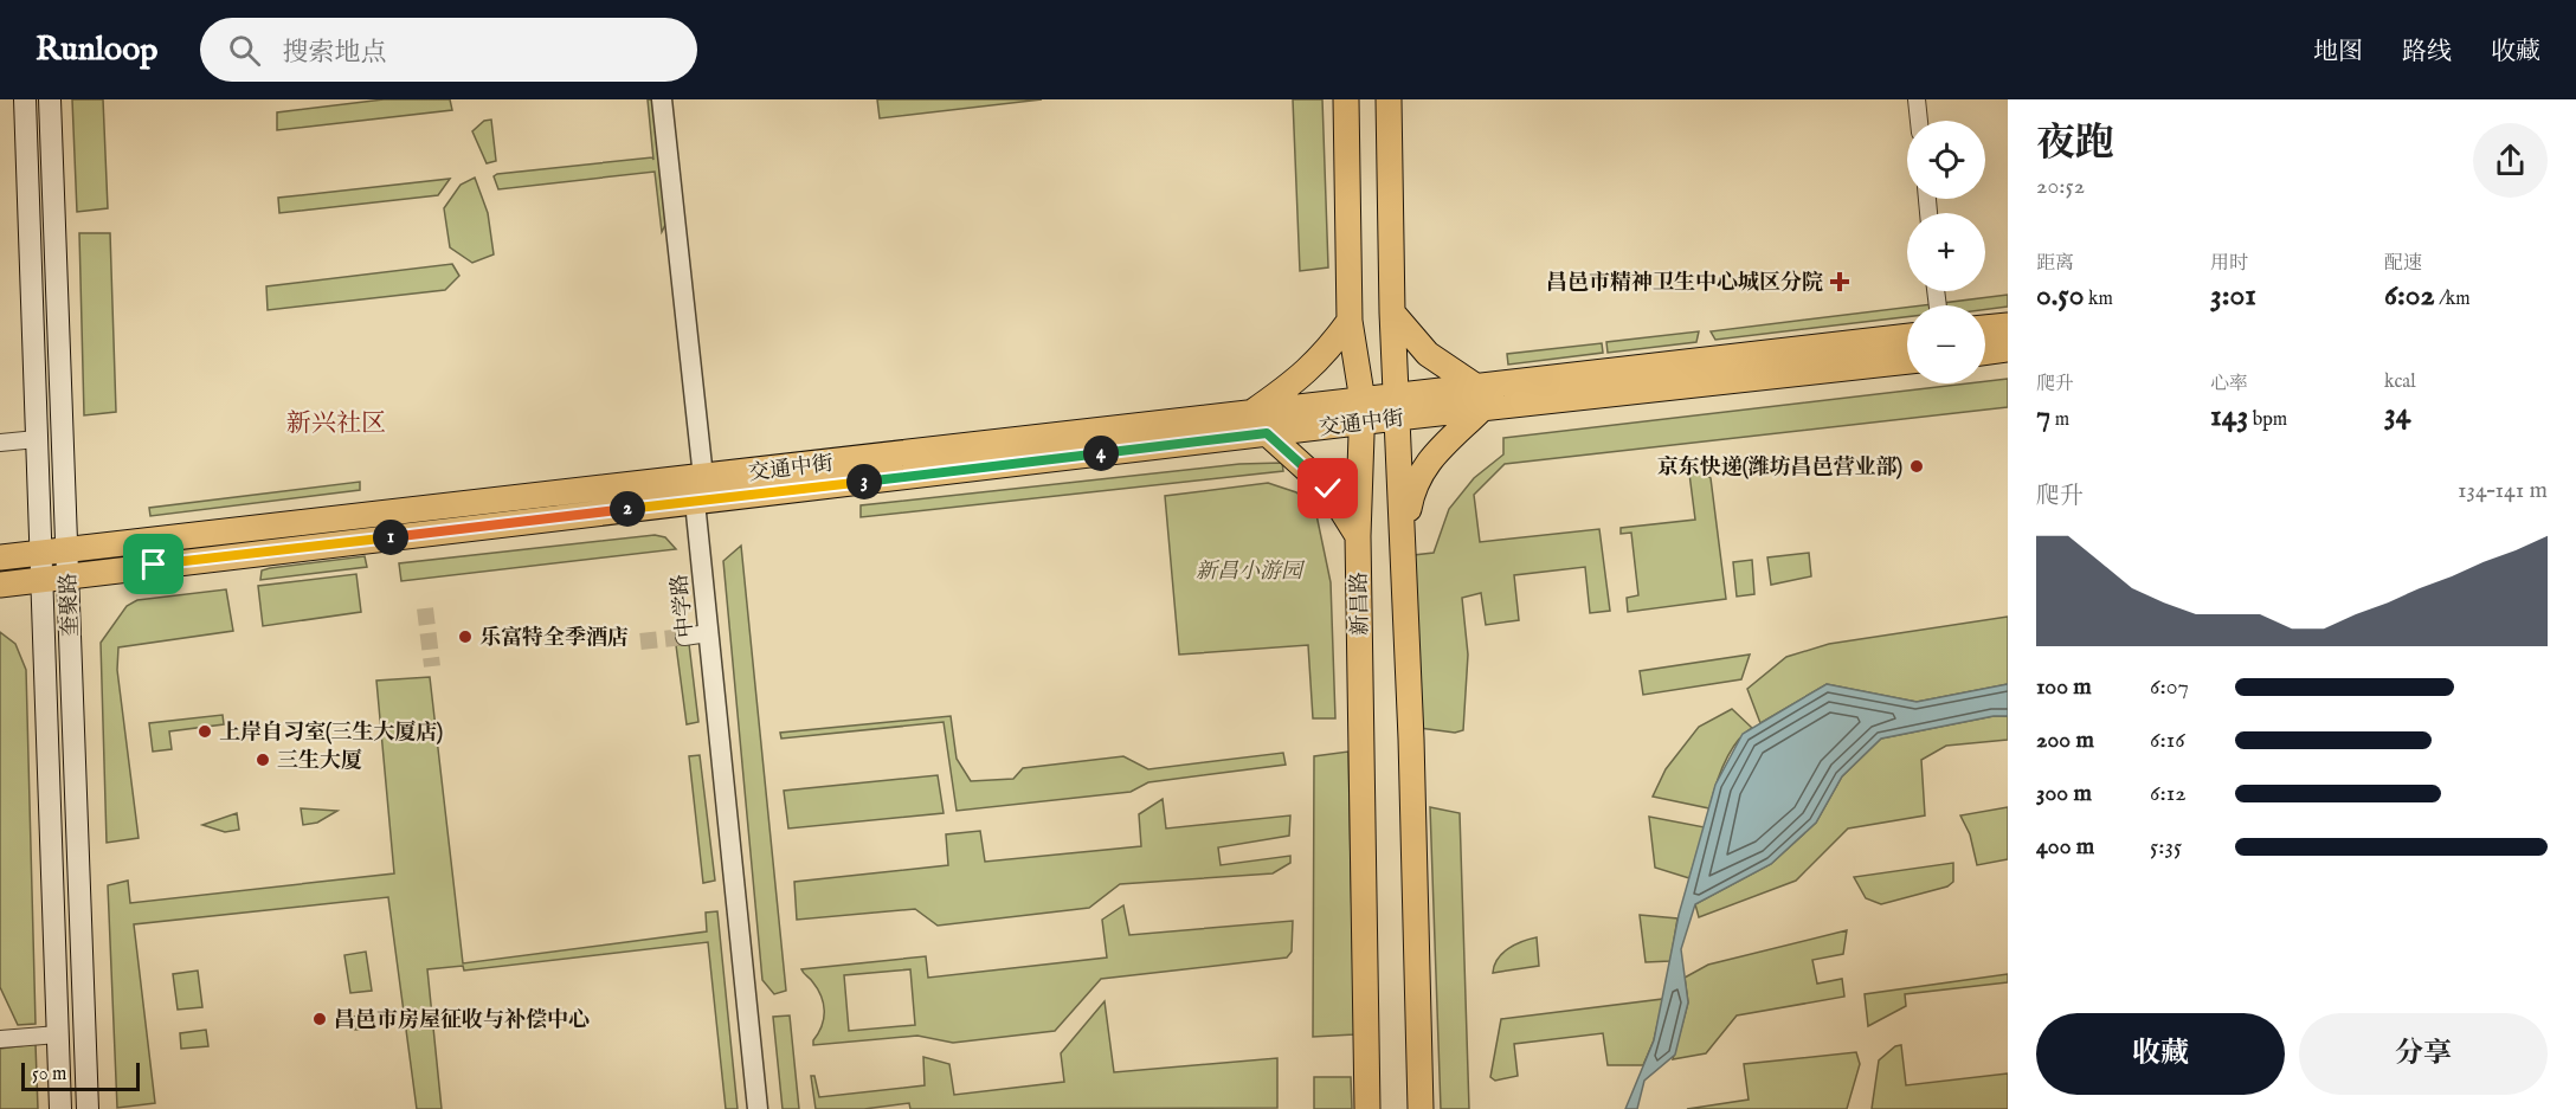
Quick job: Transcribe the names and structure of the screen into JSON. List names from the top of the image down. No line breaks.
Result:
{"streets":{"main road":["交通中街","新昌路","奎聚路"],"street":["中学路"]},"crossings":[["交通中街","新昌路"],["交通中街","奎聚路"],["交通中街","中学路"]],"districts":["新兴社区"],"parks":["新昌小游园"],"places":{"health":["昌邑市精神卫生中心城区分院"],"other":["京东快递(潍坊昌邑营业部)","乐富特全季酒店","上岸自习室(三生大厦店)","三生大厦","昌邑市房屋征收与补偿中心"]},"scale_bar":"50 m","page":{"header":"Runloop","search":"搜索地点","nav":["地图","路线","收藏"],"heading":["夜跑","20:52"],"map_buttons":["+","−"],"stats":[["距离","0.50 km"],["用时","3:01"],["配速","6:02 /km"],["爬升","7 m"],["心率","143 bpm"],["kcal","34"]],"pins":["4","3","2","1"],"chart":["爬升","134–141 m"],"list":[{"name":"100 m","note":"6:07"},{"name":"200 m","note":"6:16"},{"name":"300 m","note":"6:12"},{"name":"400 m","note":"5:35"}],"buttons":["收藏","分享"],"scale":"50 m"}}
